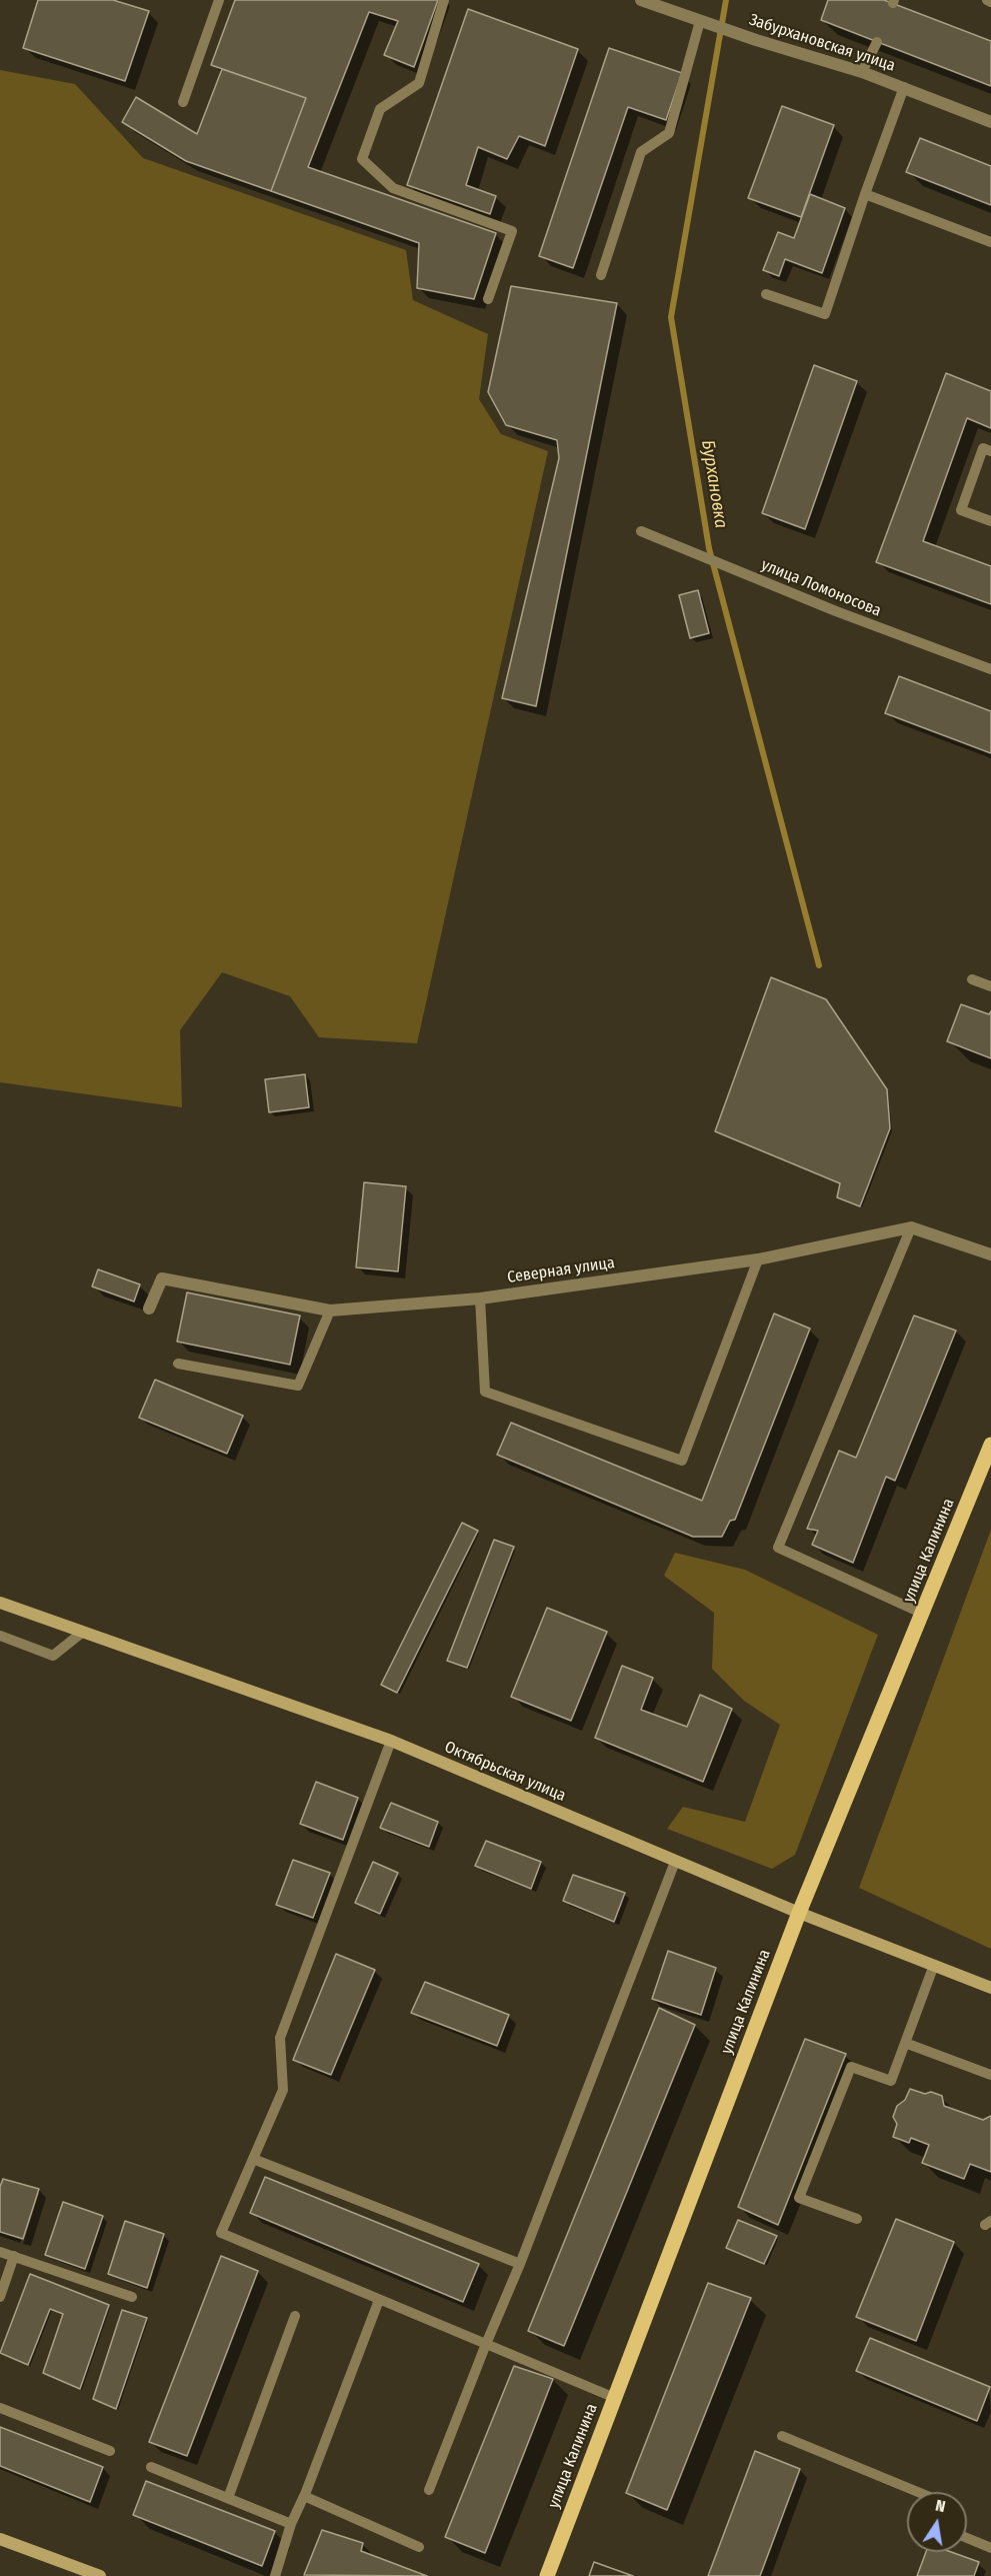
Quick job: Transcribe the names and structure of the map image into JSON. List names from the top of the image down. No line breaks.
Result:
{"streets":{"main road":["улица Калинина","Октябрьская улица"],"street":["Забурхановская улица","Северная улица"],"lane":["улица Ломоносова"]},"crossings":[["улица Калинина","Октябрьская улица"]],"water":["Бурхановка"],"north":"top"}
